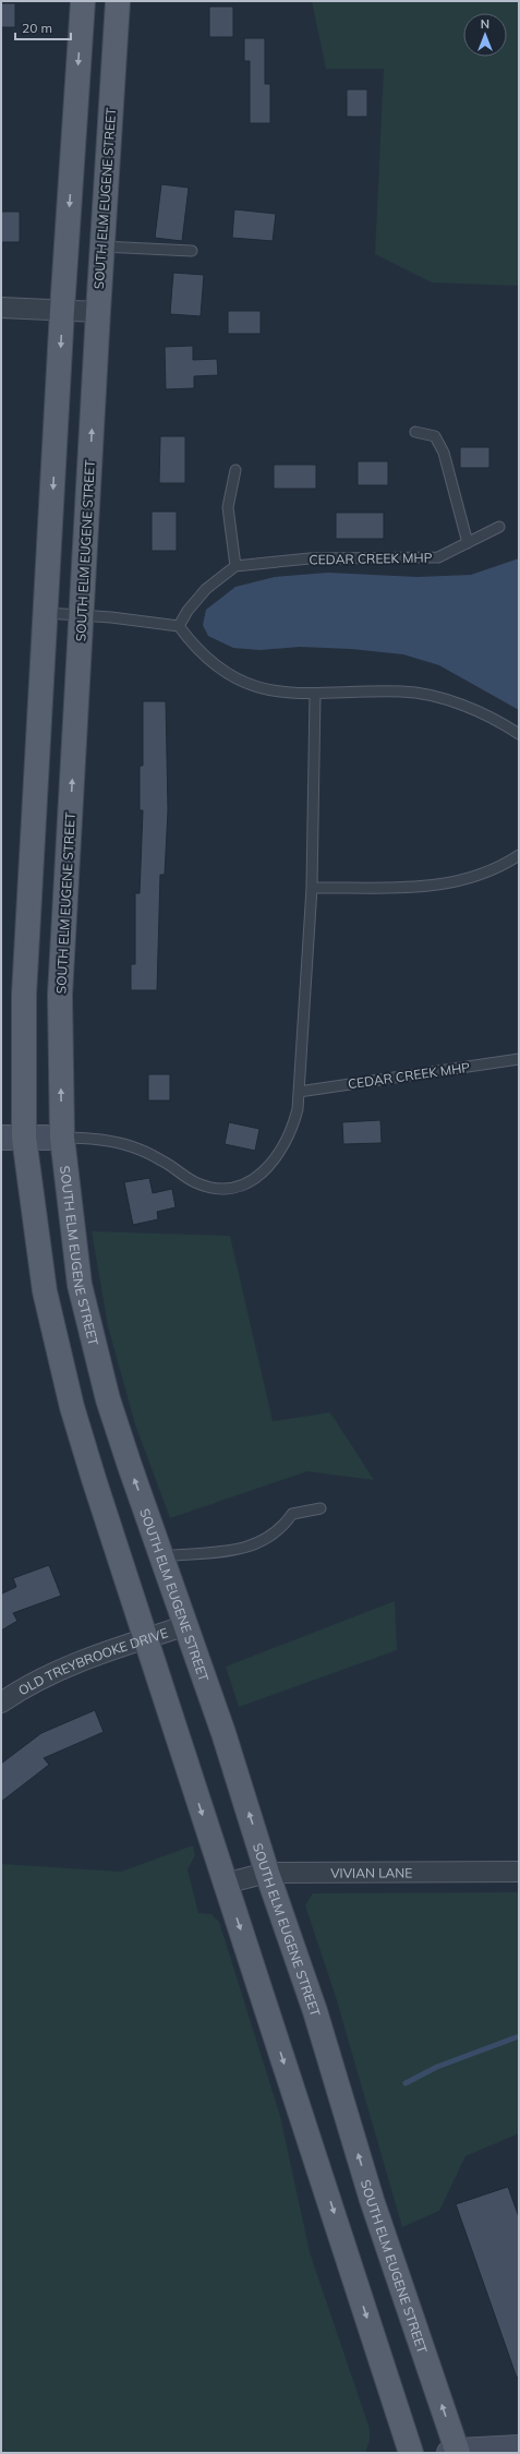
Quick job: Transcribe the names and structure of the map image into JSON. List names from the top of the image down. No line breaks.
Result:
{"streets":{"main road":["SOUTH ELM EUGENE STREET"],"street":["OLD TREYBROOKE DRIVE","VIVIAN LANE"],"lane":["CEDAR CREEK MHP"]},"crossings":[["SOUTH ELM EUGENE STREET","OLD TREYBROOKE DRIVE"],["SOUTH ELM EUGENE STREET","VIVIAN LANE"]],"scale_bar":"20 m","north":"top"}
